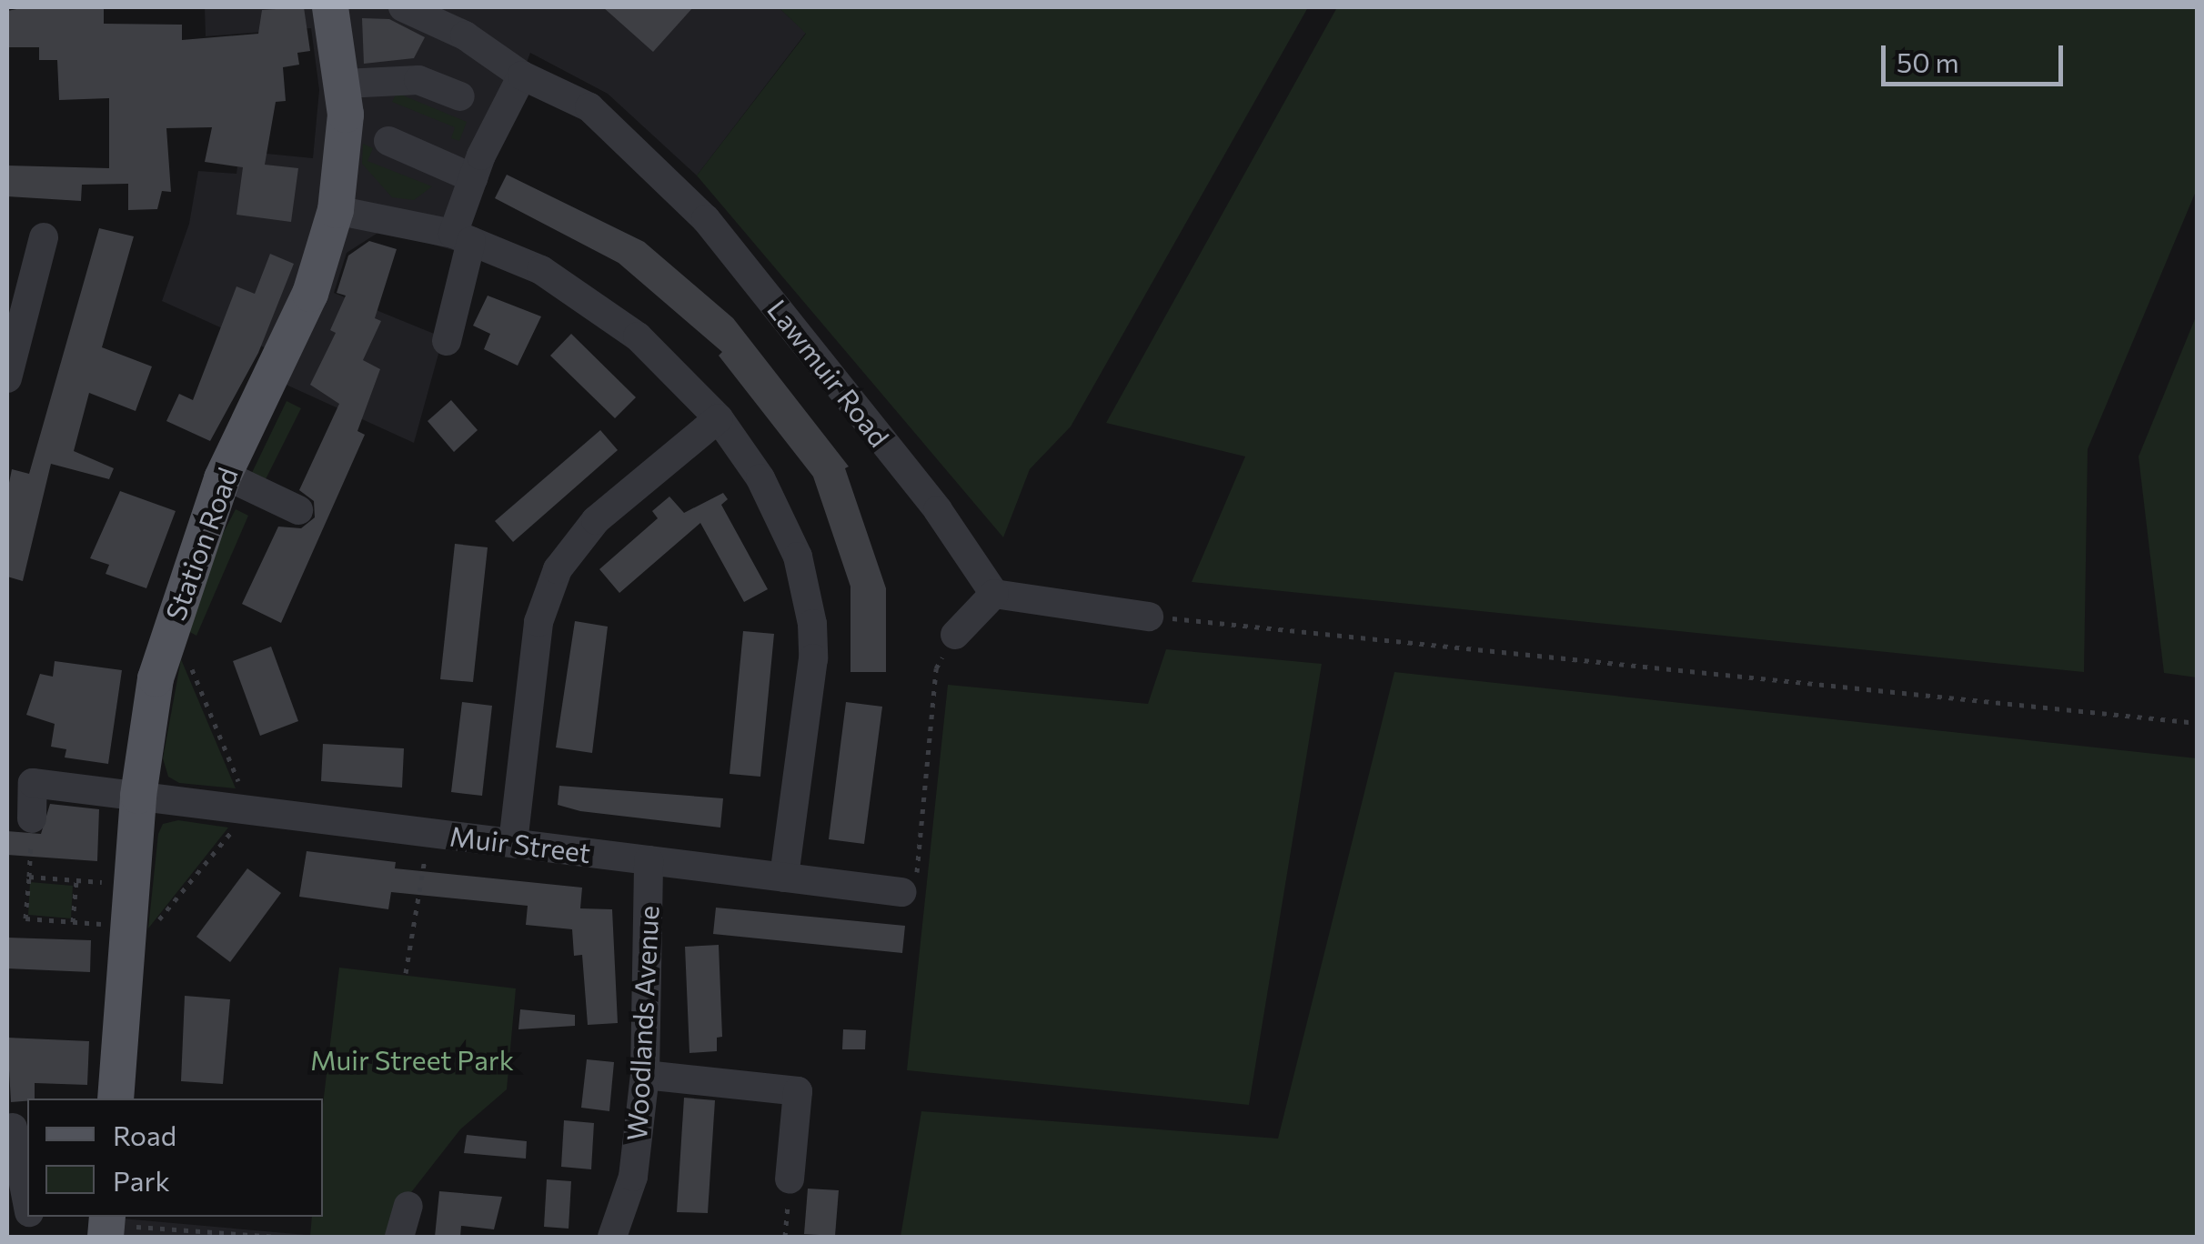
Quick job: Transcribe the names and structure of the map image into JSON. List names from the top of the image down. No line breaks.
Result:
{"streets":{"main road":["Station Road"],"street":["Lawmuir Road","Muir Street","Woodlands Avenue"]},"crossings":[["Station Road","Muir Street"],["Muir Street","Woodlands Avenue"]],"parks":["Muir Street Park"],"legend":["Road","Park"],"scale_bar":"50 m"}
